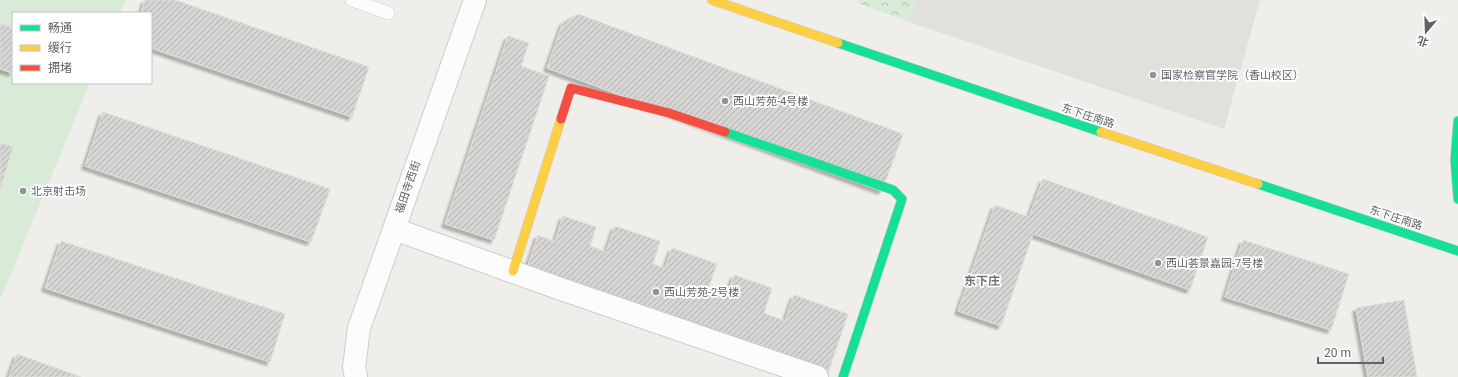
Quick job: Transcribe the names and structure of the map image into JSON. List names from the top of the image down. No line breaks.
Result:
{"streets":{"street":["东下庄南路","福田寺西街"]},"districts":["东下庄"],"places":["国家检察官学院（香山校区）","西山芳苑-4号楼","北京射击场","西山荟景嘉园-7号楼","西山芳苑-2号楼"],"legend":["畅通","缓行","拥堵"],"scale_bar":"20 m","north":"bottom"}
